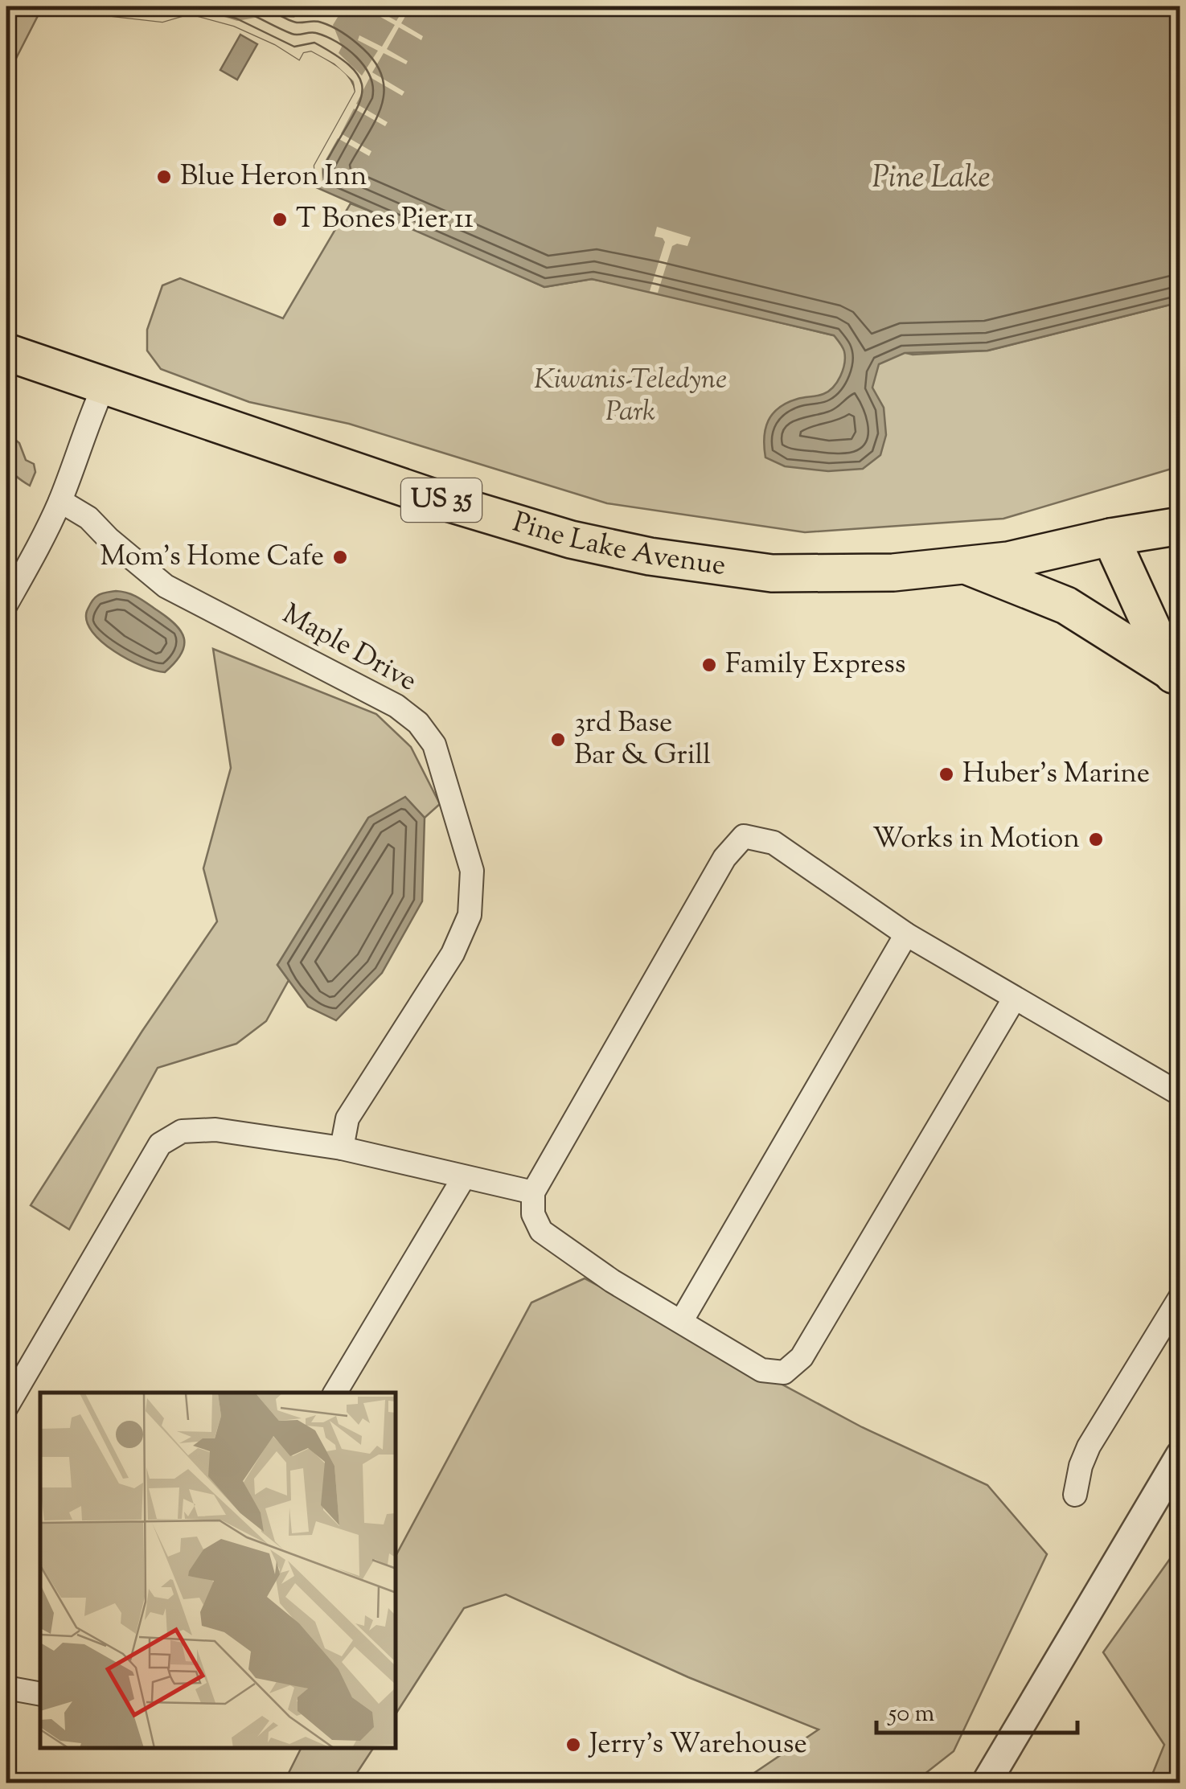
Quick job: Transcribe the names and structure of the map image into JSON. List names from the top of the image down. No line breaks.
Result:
{"streets":{"main road":["US 35","Pine Lake Avenue"],"street":["Maple Drive"]},"water":["Pine Lake"],"parks":["Kiwanis-Teledyne Park"],"places":["Blue Heron Inn","T Bones Pier 11","Mom's Home Cafe","Family Express","3rd Base Bar & Grill","Huber's Marine","Works in Motion","Jerry's Warehouse"],"scale_bar":"50 m"}
